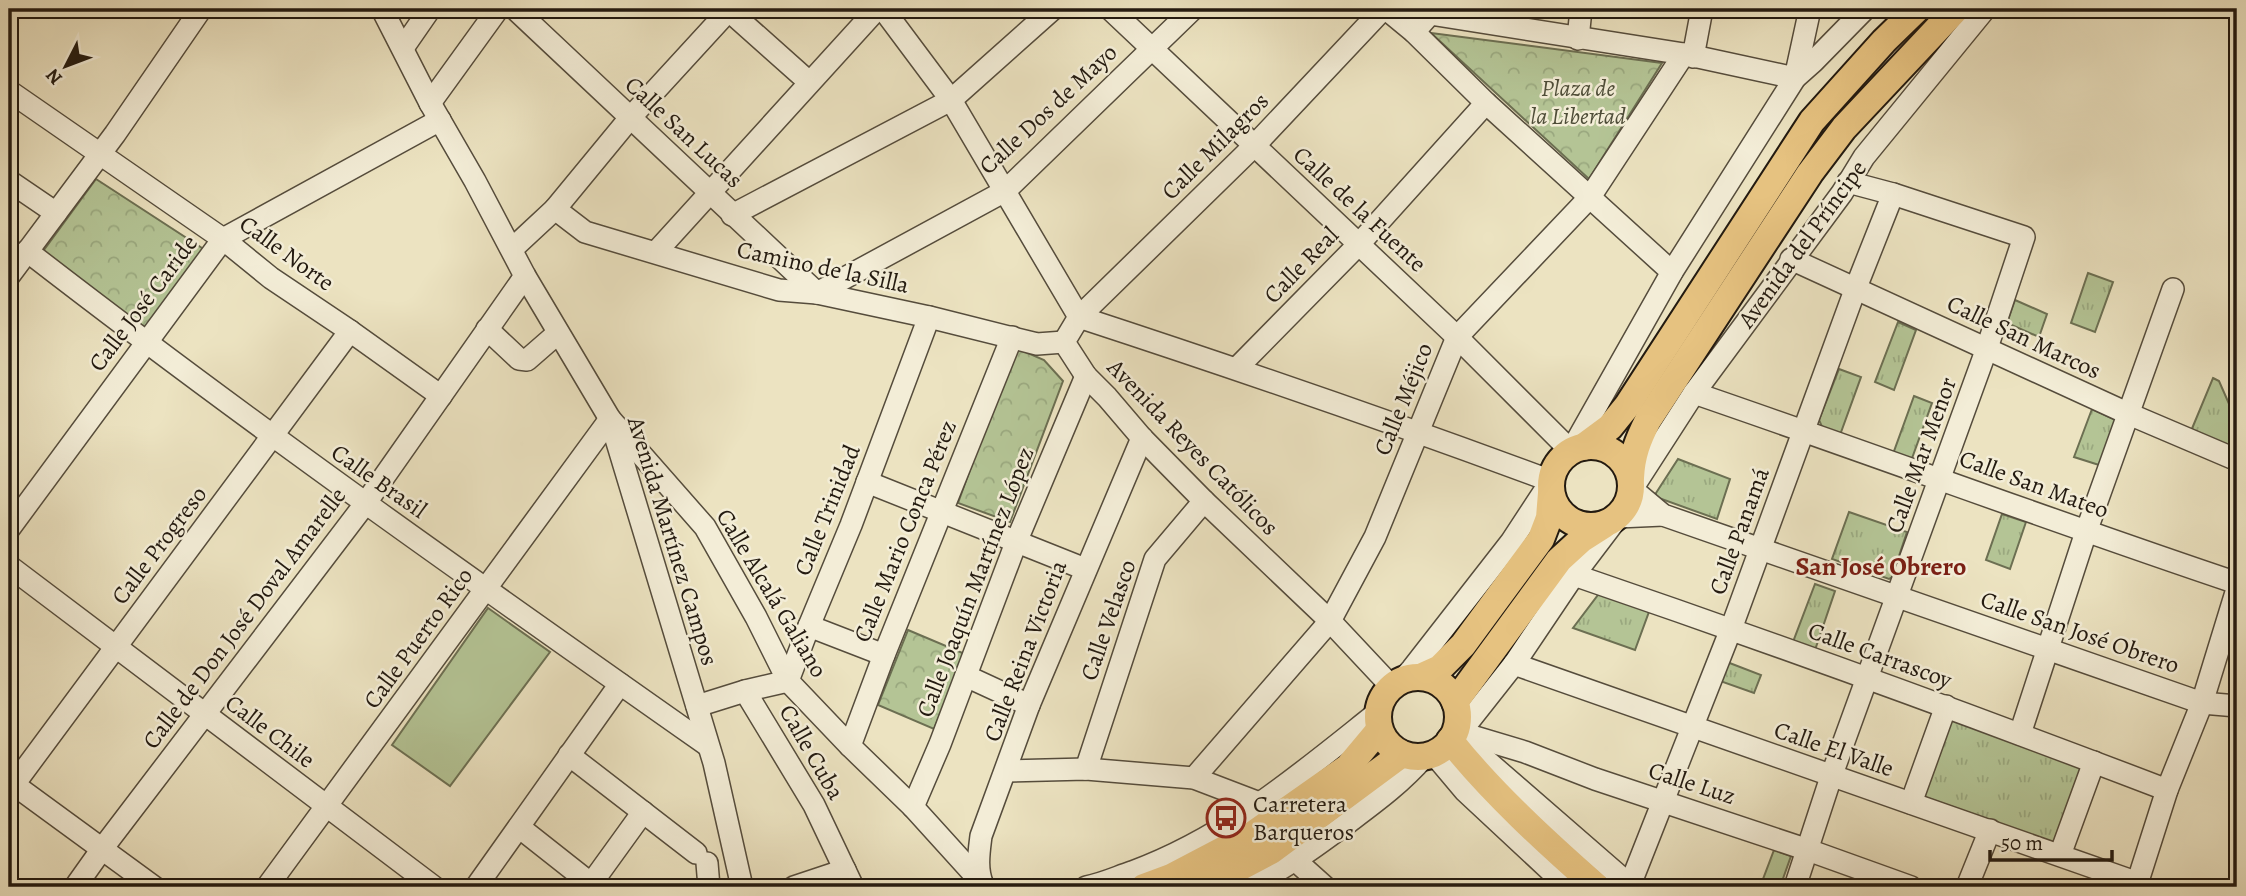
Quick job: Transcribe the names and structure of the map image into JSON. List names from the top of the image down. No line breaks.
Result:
{"streets":{"main road":["Avenida del Príncipe"],"street":["Calle Dos de Mayo","Calle San Lucas","Calle Milagros","Calle de la Fuente","Calle Norte","Calle Real","Camino de la Silla","Calle José Caride","Calle San Marcos","Calle Méjico","Avenida Reyes Católicos","Calle Mar Menor","Calle Brasil","Calle San Mateo","Calle Trinidad","Calle Mario Conca Pérez","Calle Panamá","Avenida Martínez Campos","Calle Progreso","Calle Joaquín Martínez López","Calle Alcalá Galiano","Calle de Don José Doval Amarelle","Calle Velasco","Calle San José Obrero","Calle Puerto Rico","Calle Reina Victoria","Calle Carrascoy","Calle Chile","Calle El Valle","Calle Cuba","Calle Luz"]},"crossings":[["Calle Dos de Mayo","Calle San Lucas"],["Calle Dos de Mayo","Calle de la Fuente"],["Calle Dos de Mayo","Camino de la Silla"],["Calle San Lucas","Camino de la Silla"],["Calle Milagros","Calle de la Fuente"],["Calle de la Fuente","Avenida del Príncipe"],["Calle de la Fuente","Calle Real"],["Calle de la Fuente","Calle Méjico"],["Calle de la Fuente","Calle San José Obrero"],["Avenida del Príncipe","Calle San Marcos"],["Avenida del Príncipe","Calle San Mateo"],["Avenida del Príncipe","Calle San José Obrero"],["Calle Norte","Calle José Caride"],["Calle Norte","Calle Progreso"],["Calle Norte","Calle de Don José Doval Amarelle"],["Camino de la Silla","Avenida Reyes Católicos"],["Camino de la Silla","Calle Trinidad"],["Camino de la Silla","Calle Mario Conca Pérez"],["Calle José Caride","Calle Brasil"],["Calle José Caride","Avenida Martínez Campos"],["Calle San Marcos","Calle Mar Menor"],["Calle San Marcos","Calle Panamá"],["Calle Méjico","Avenida Reyes Católicos"],["Avenida Reyes Católicos","Calle Joaquín Martínez López"],["Avenida Reyes Católicos","Calle Velasco"],["Avenida Reyes Católicos","Calle Reina Victoria"],["Avenida Reyes Católicos","Calle Luz"],["Calle Mar Menor","Calle San Mateo"],["Calle Mar Menor","Calle Panamá"],["Calle Mar Menor","Calle San José Obrero"],["Calle Mar Menor","Calle Carrascoy"],["Calle Mar Menor","Calle El Valle"],["Calle Mar Menor","Calle Luz"],["Calle Brasil","Avenida Martínez Campos"],["Calle Brasil","Calle Progreso"],["Calle Brasil","Calle de Don José Doval Amarelle"],["Calle Brasil","Calle Puerto Rico"],["Calle San Mateo","Calle Panamá"],["Calle Trinidad","Calle Alcalá Galiano"],["Calle Mario Conca Pérez","Calle Alcalá Galiano"],["Calle Panamá","Calle San José Obrero"],["Calle Panamá","Calle Carrascoy"],["Calle Panamá","Calle El Valle"],["Calle Panamá","Calle Luz"],["Avenida Martínez Campos","Calle Alcalá Galiano"],["Avenida Martínez Campos","Calle de Don José Doval Amarelle"],["Avenida Martínez Campos","Calle Puerto Rico"],["Avenida Martínez Campos","Calle Cuba"],["Calle Progreso","Calle Chile"],["Calle Joaquín Martínez López","Calle Alcalá Galiano"],["Calle Alcalá Galiano","Calle Puerto Rico"],["Calle Alcalá Galiano","Calle Reina Victoria"],["Calle de Don José Doval Amarelle","Calle Chile"],["Calle Puerto Rico","Calle Chile"]],"districts":["San José Obrero"],"parks":["Plaza de la Libertad"],"places":{"bus stop":["Carretera Barqueros"]},"scale_bar":"50 m","north":"bottom left"}
